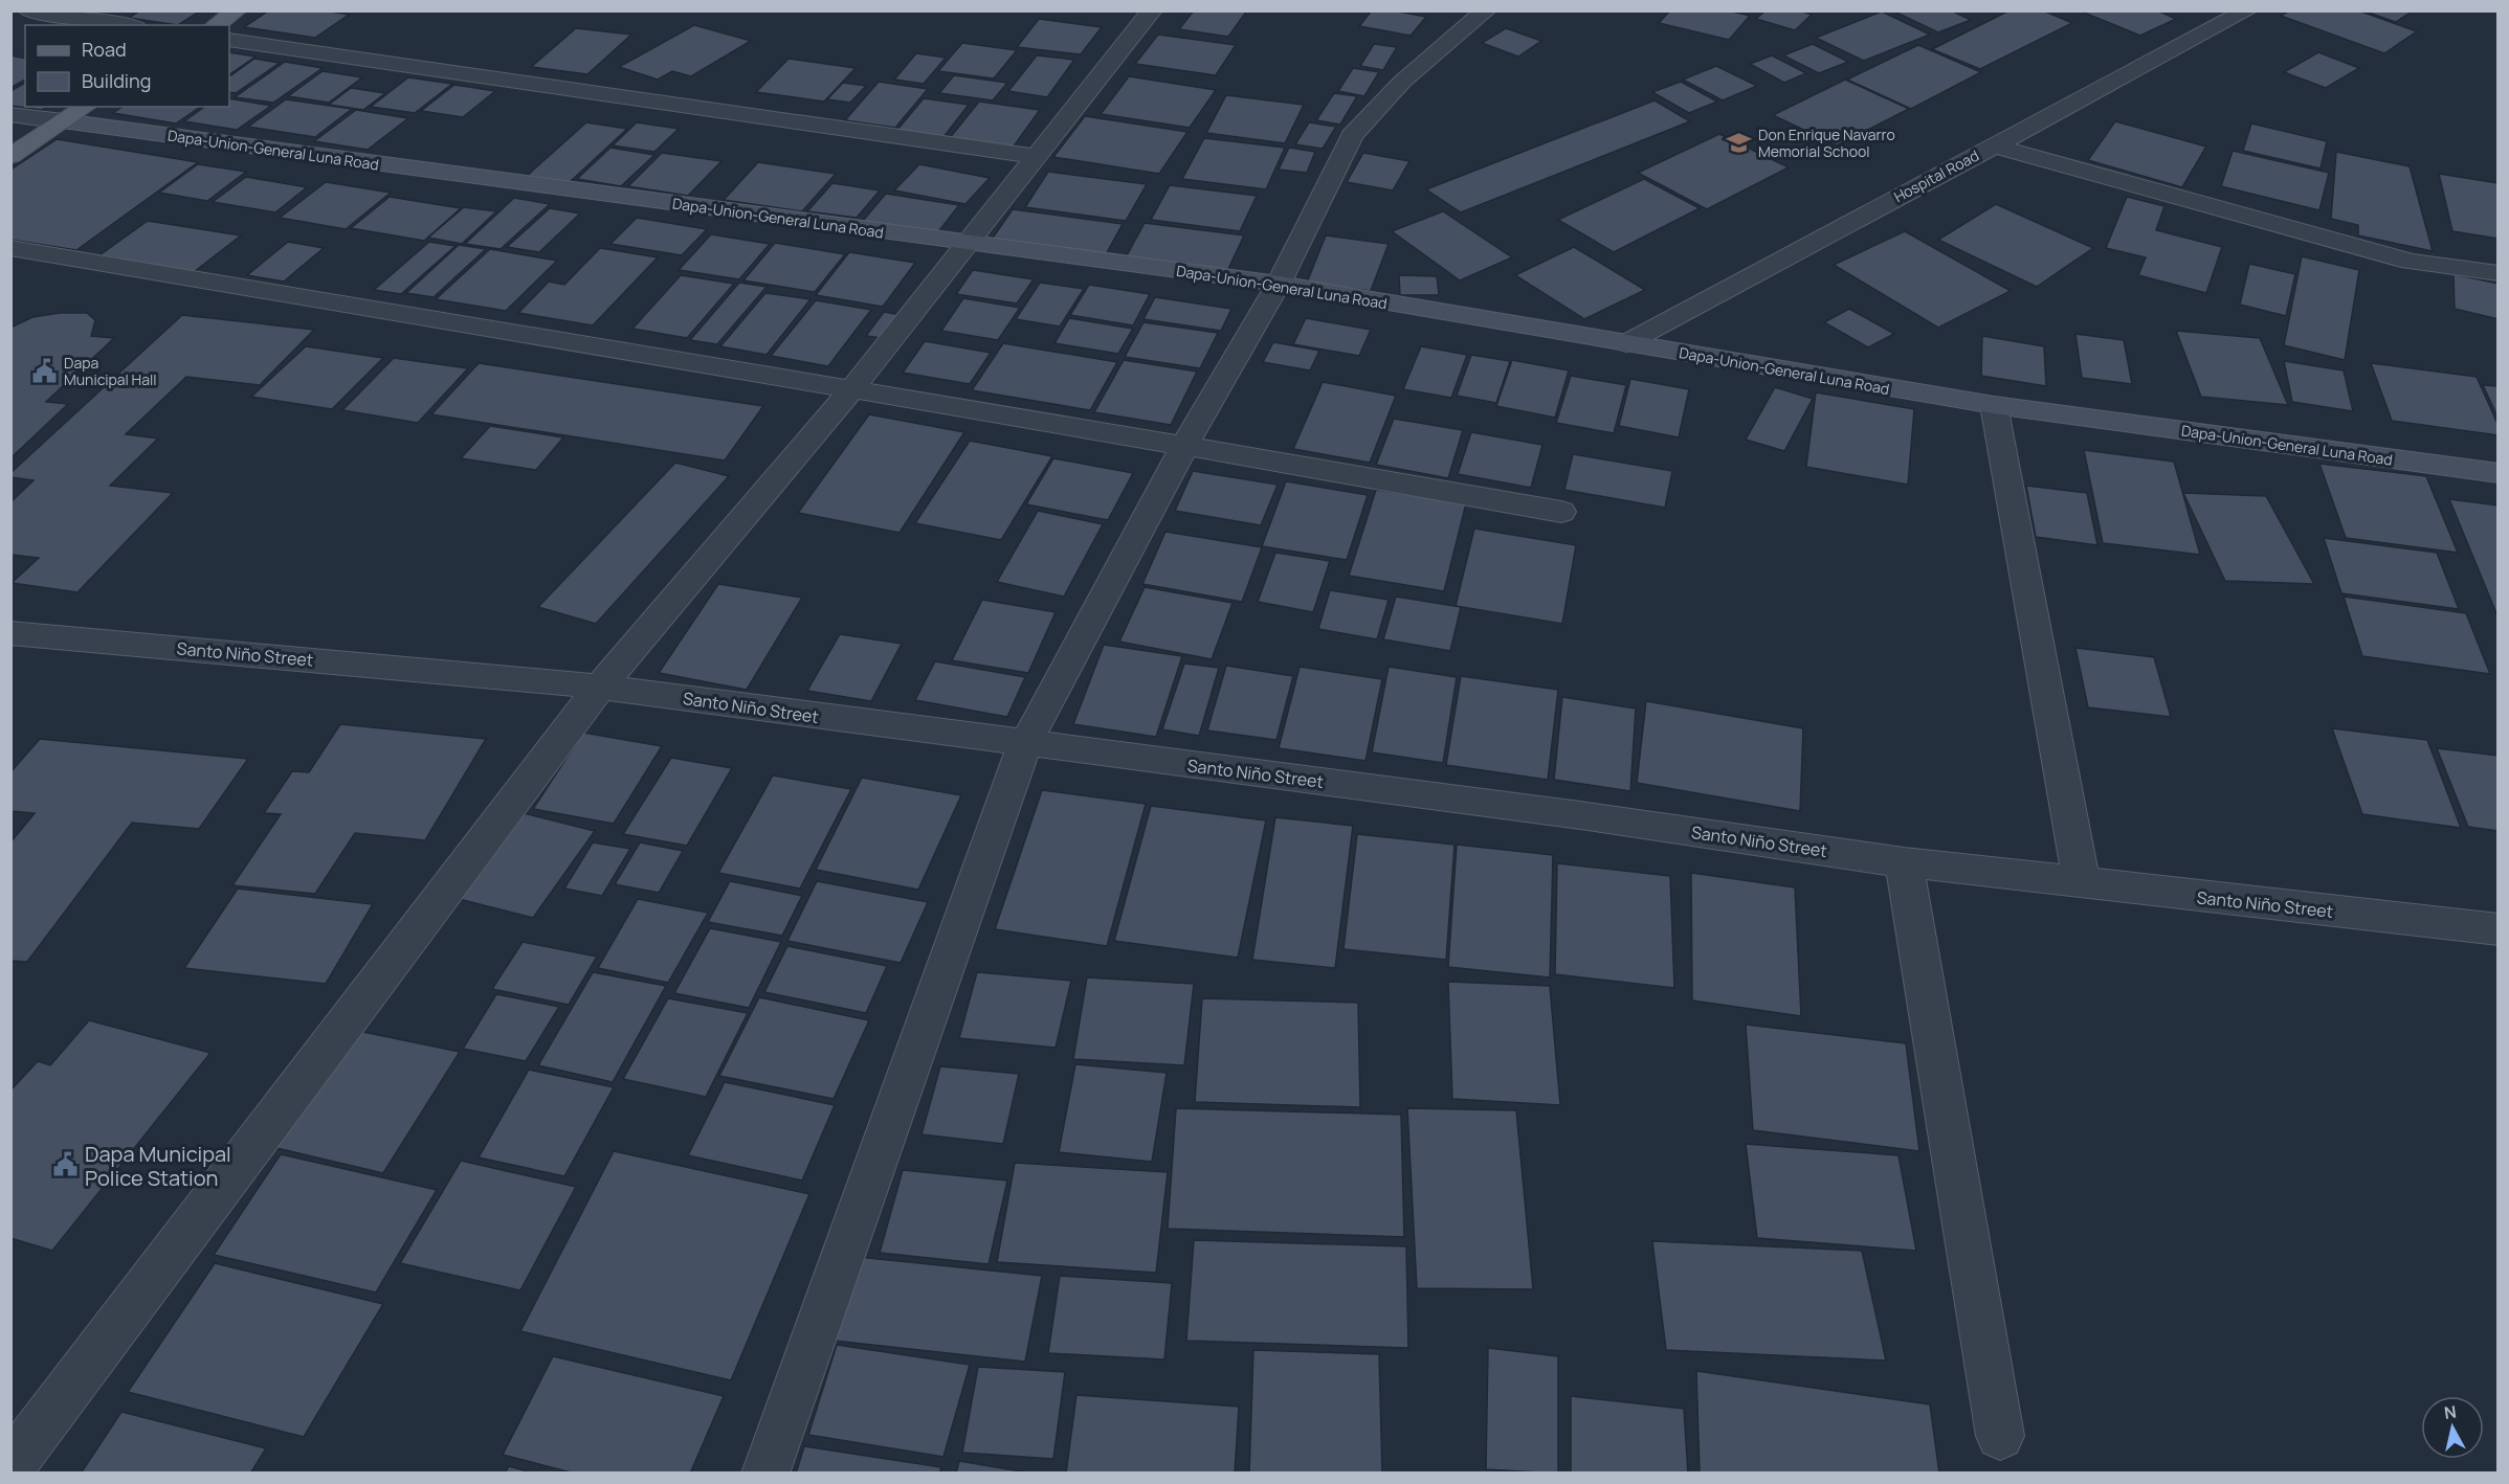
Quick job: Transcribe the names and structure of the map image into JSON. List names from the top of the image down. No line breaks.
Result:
{"streets":{"main road":["Dapa-Union-General Luna Road"],"street":["Hospital Road","Santo Niño Street"]},"crossings":[["Dapa-Union-General Luna Road","Hospital Road"]],"places":{"school or university":["Don Enrique Navarro Memorial School"],"public building":["Dapa Municipal Hall","Dapa Municipal Police Station"]},"legend":["Road","Building"],"north":"top"}
